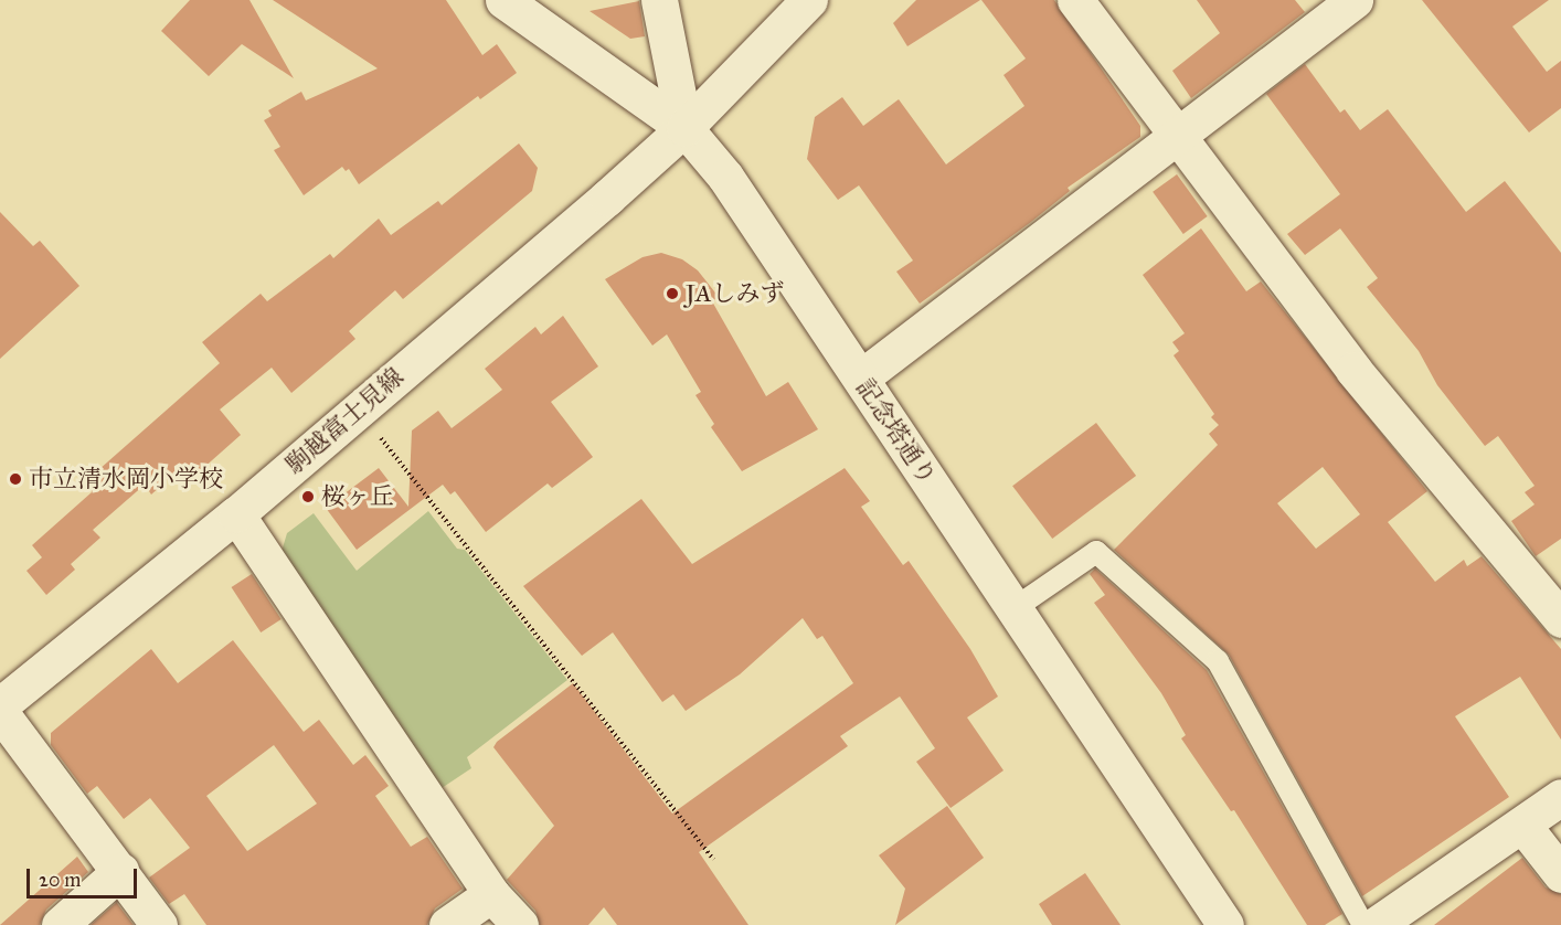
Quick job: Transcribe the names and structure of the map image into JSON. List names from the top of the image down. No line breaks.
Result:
{"streets":{"street":["駒越富士見線","記念塔通り"]},"crossings":[["駒越富士見線","記念塔通り"]],"places":["JAしみず","市立清水岡小学校","桜ヶ丘"],"scale_bar":"20 m"}
